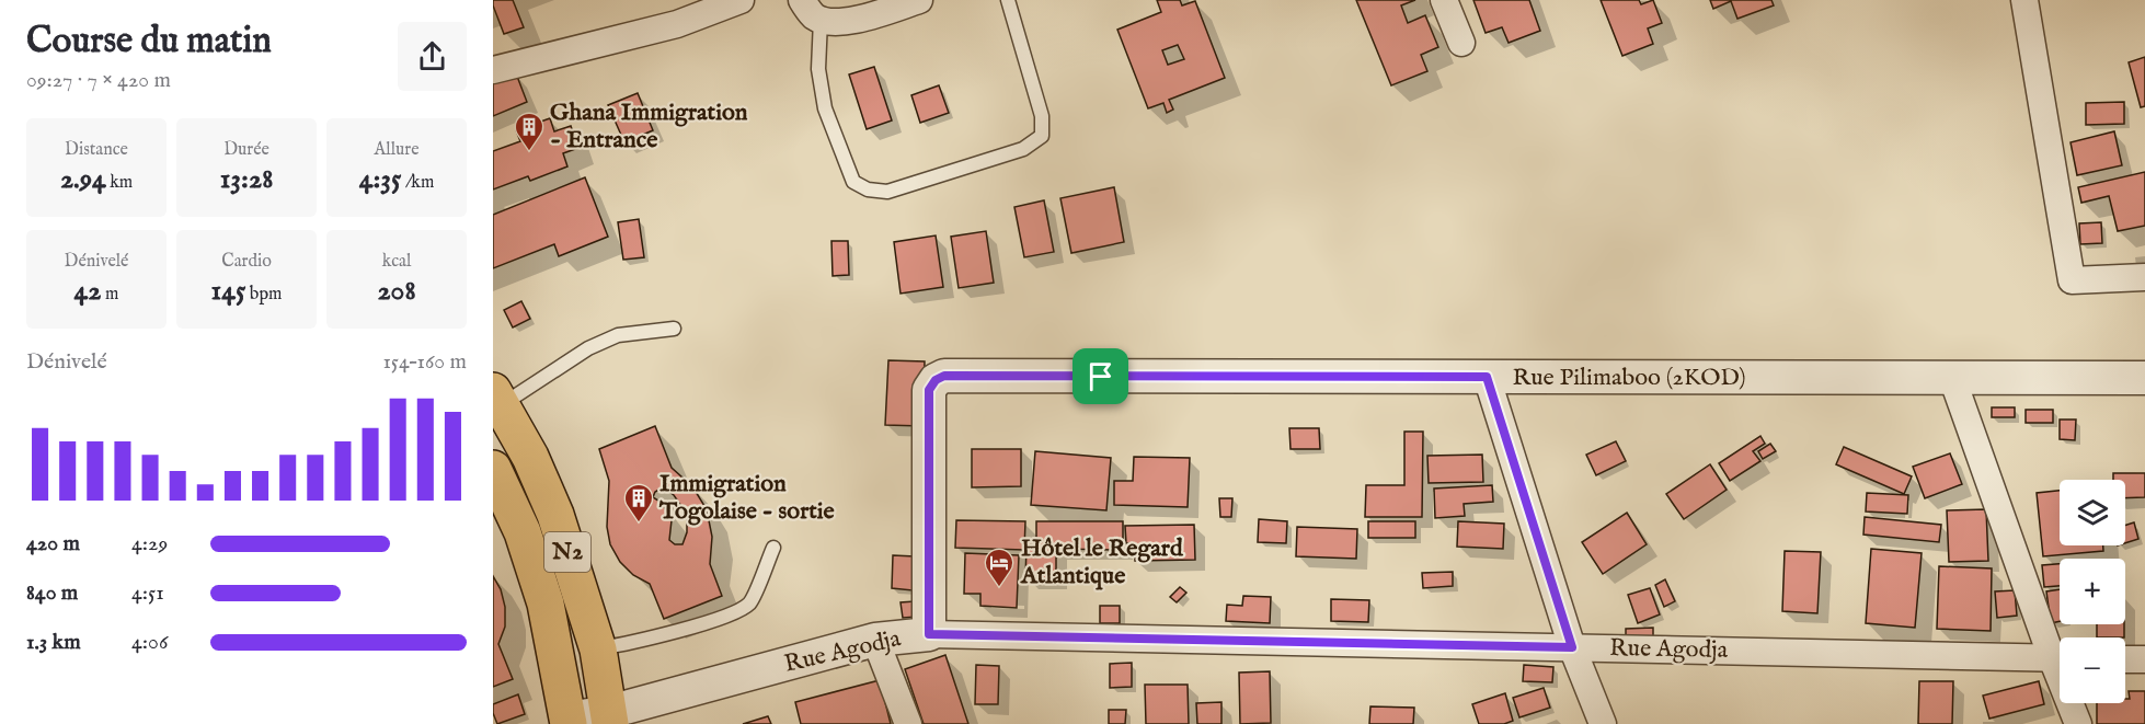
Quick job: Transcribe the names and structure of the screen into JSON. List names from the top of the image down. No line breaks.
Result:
{"streets":{"highway":["N2"],"street":["Rue Pilimaboo (2KOD)","Rue Agodja"]},"crossings":[["Rue Pilimaboo (2KOD)","Rue Agodja"],["N2","Rue Agodja"]],"places":{"building":["Ghana Immigration - Entrance","Immigration Togolaise - sortie"],"hotel":["Hôtel le Regard Atlantique"]},"page":{"heading":["Course du matin","09:27 · 7 × 420 m"],"stats":[["Distance","2.94 km"],["Durée","13:28"],["Allure","4:35 /km"],["Dénivelé","42 m"],["Cardio","145 bpm"],["kcal","208"]],"chart":["Dénivelé","154–160 m"],"map_buttons":["+","−"],"list":[{"name":"420 m","note":"4:29"},{"name":"840 m","note":"4:51"},{"name":"1.3 km","note":"4:06"}]}}
